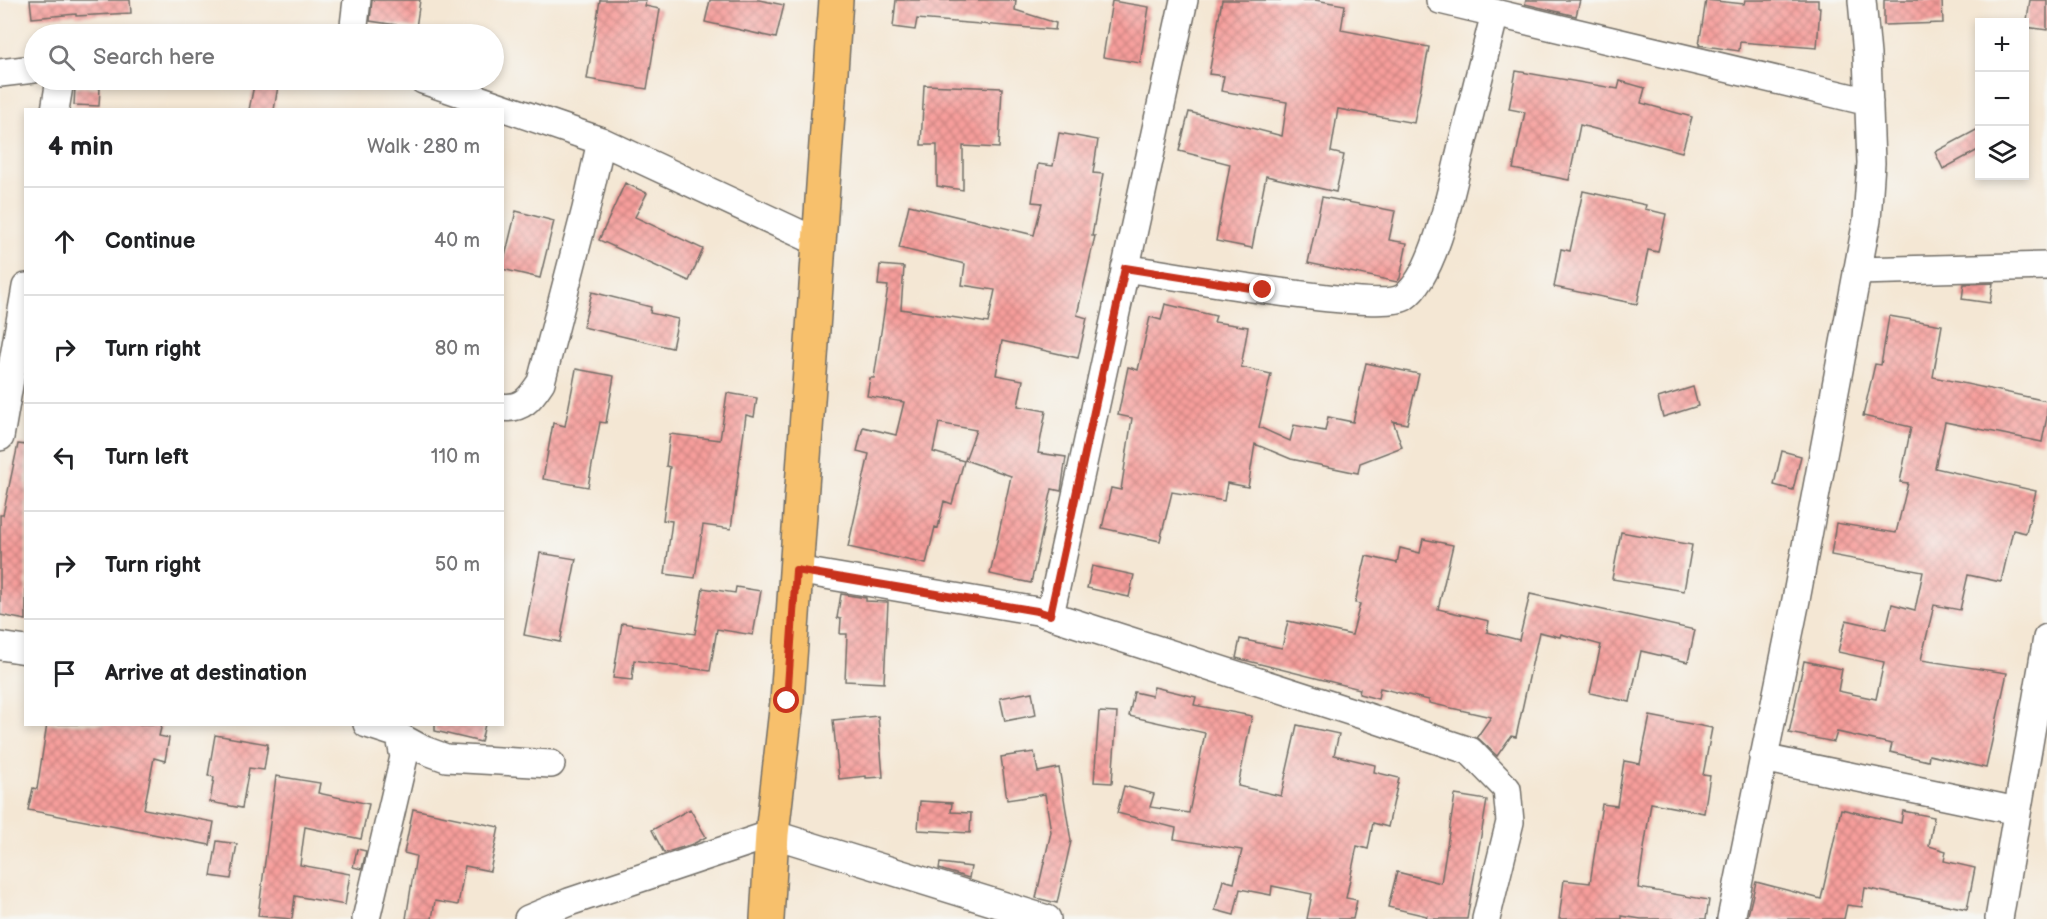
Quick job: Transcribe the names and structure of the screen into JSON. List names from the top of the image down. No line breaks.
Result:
{"page":{"map_buttons":["+","−"],"search":"Search here","heading":["4 min","Walk · 280 m"],"list":[["Continue","40 m"],["Turn right","80 m"],["Turn left","110 m"],["Turn right","50 m"],"Arrive at destination"]}}
